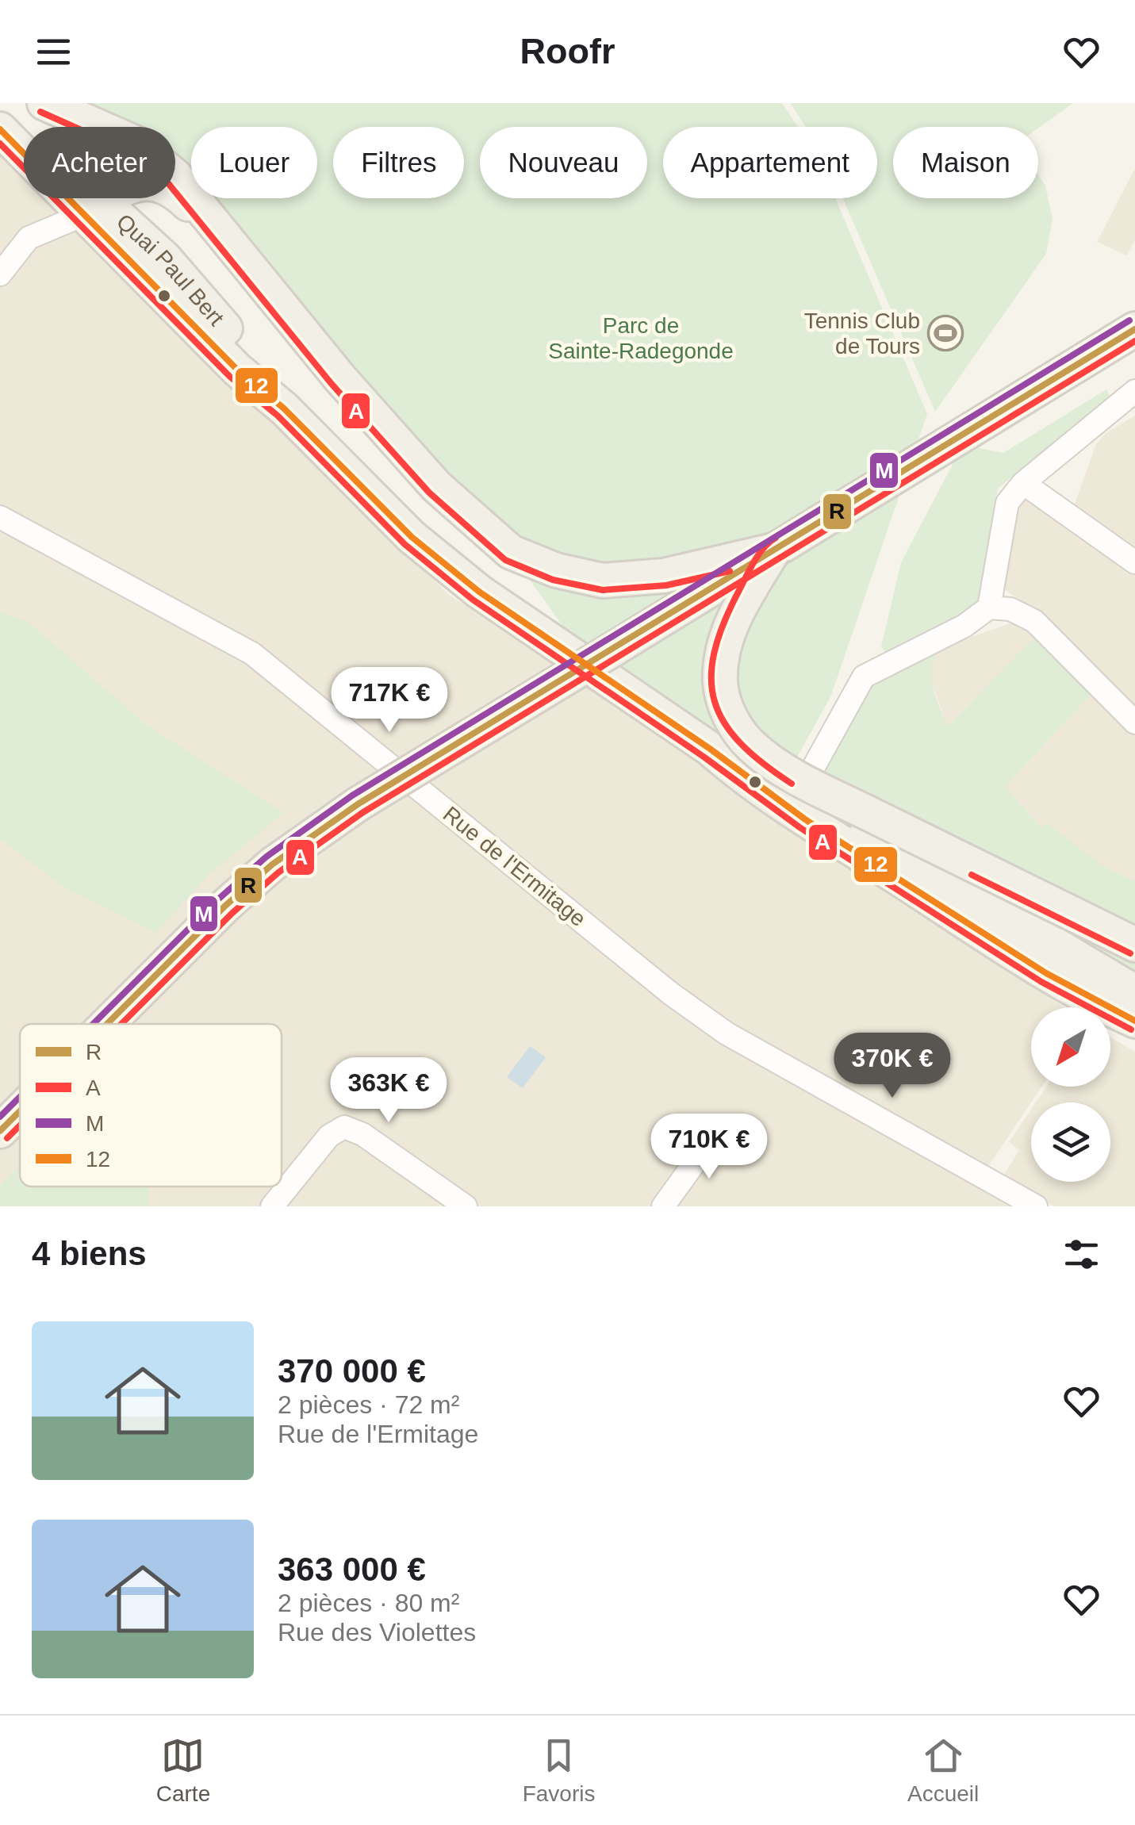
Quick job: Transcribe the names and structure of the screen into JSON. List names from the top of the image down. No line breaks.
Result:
{"streets":{"main road":["Quai Paul Bert"],"street":["Rue de l'Ermitage"]},"parks":["Parc de Sainte-Radegonde"],"places":{"sports":["Tennis Club de Tours"]},"lines":["transit line A","transit line 12","transit line M","transit line R"],"legend":["R","A","M","12"],"north":"bottom left","page":{"header":"Roofr","chip":["Acheter","Louer","Filtres","Nouveau","Appartement","Maison"],"price":["717K €","370K €","363K €","710K €"],"heading":"4 biens","list":[{"name":"370 000 €","note":"2 pièces · 72 m² · Rue de l'Ermitage"},{"name":"363 000 €","note":"2 pièces · 80 m² · Rue des Violettes"}],"tabs":["Carte","Favoris","Accueil"]}}
